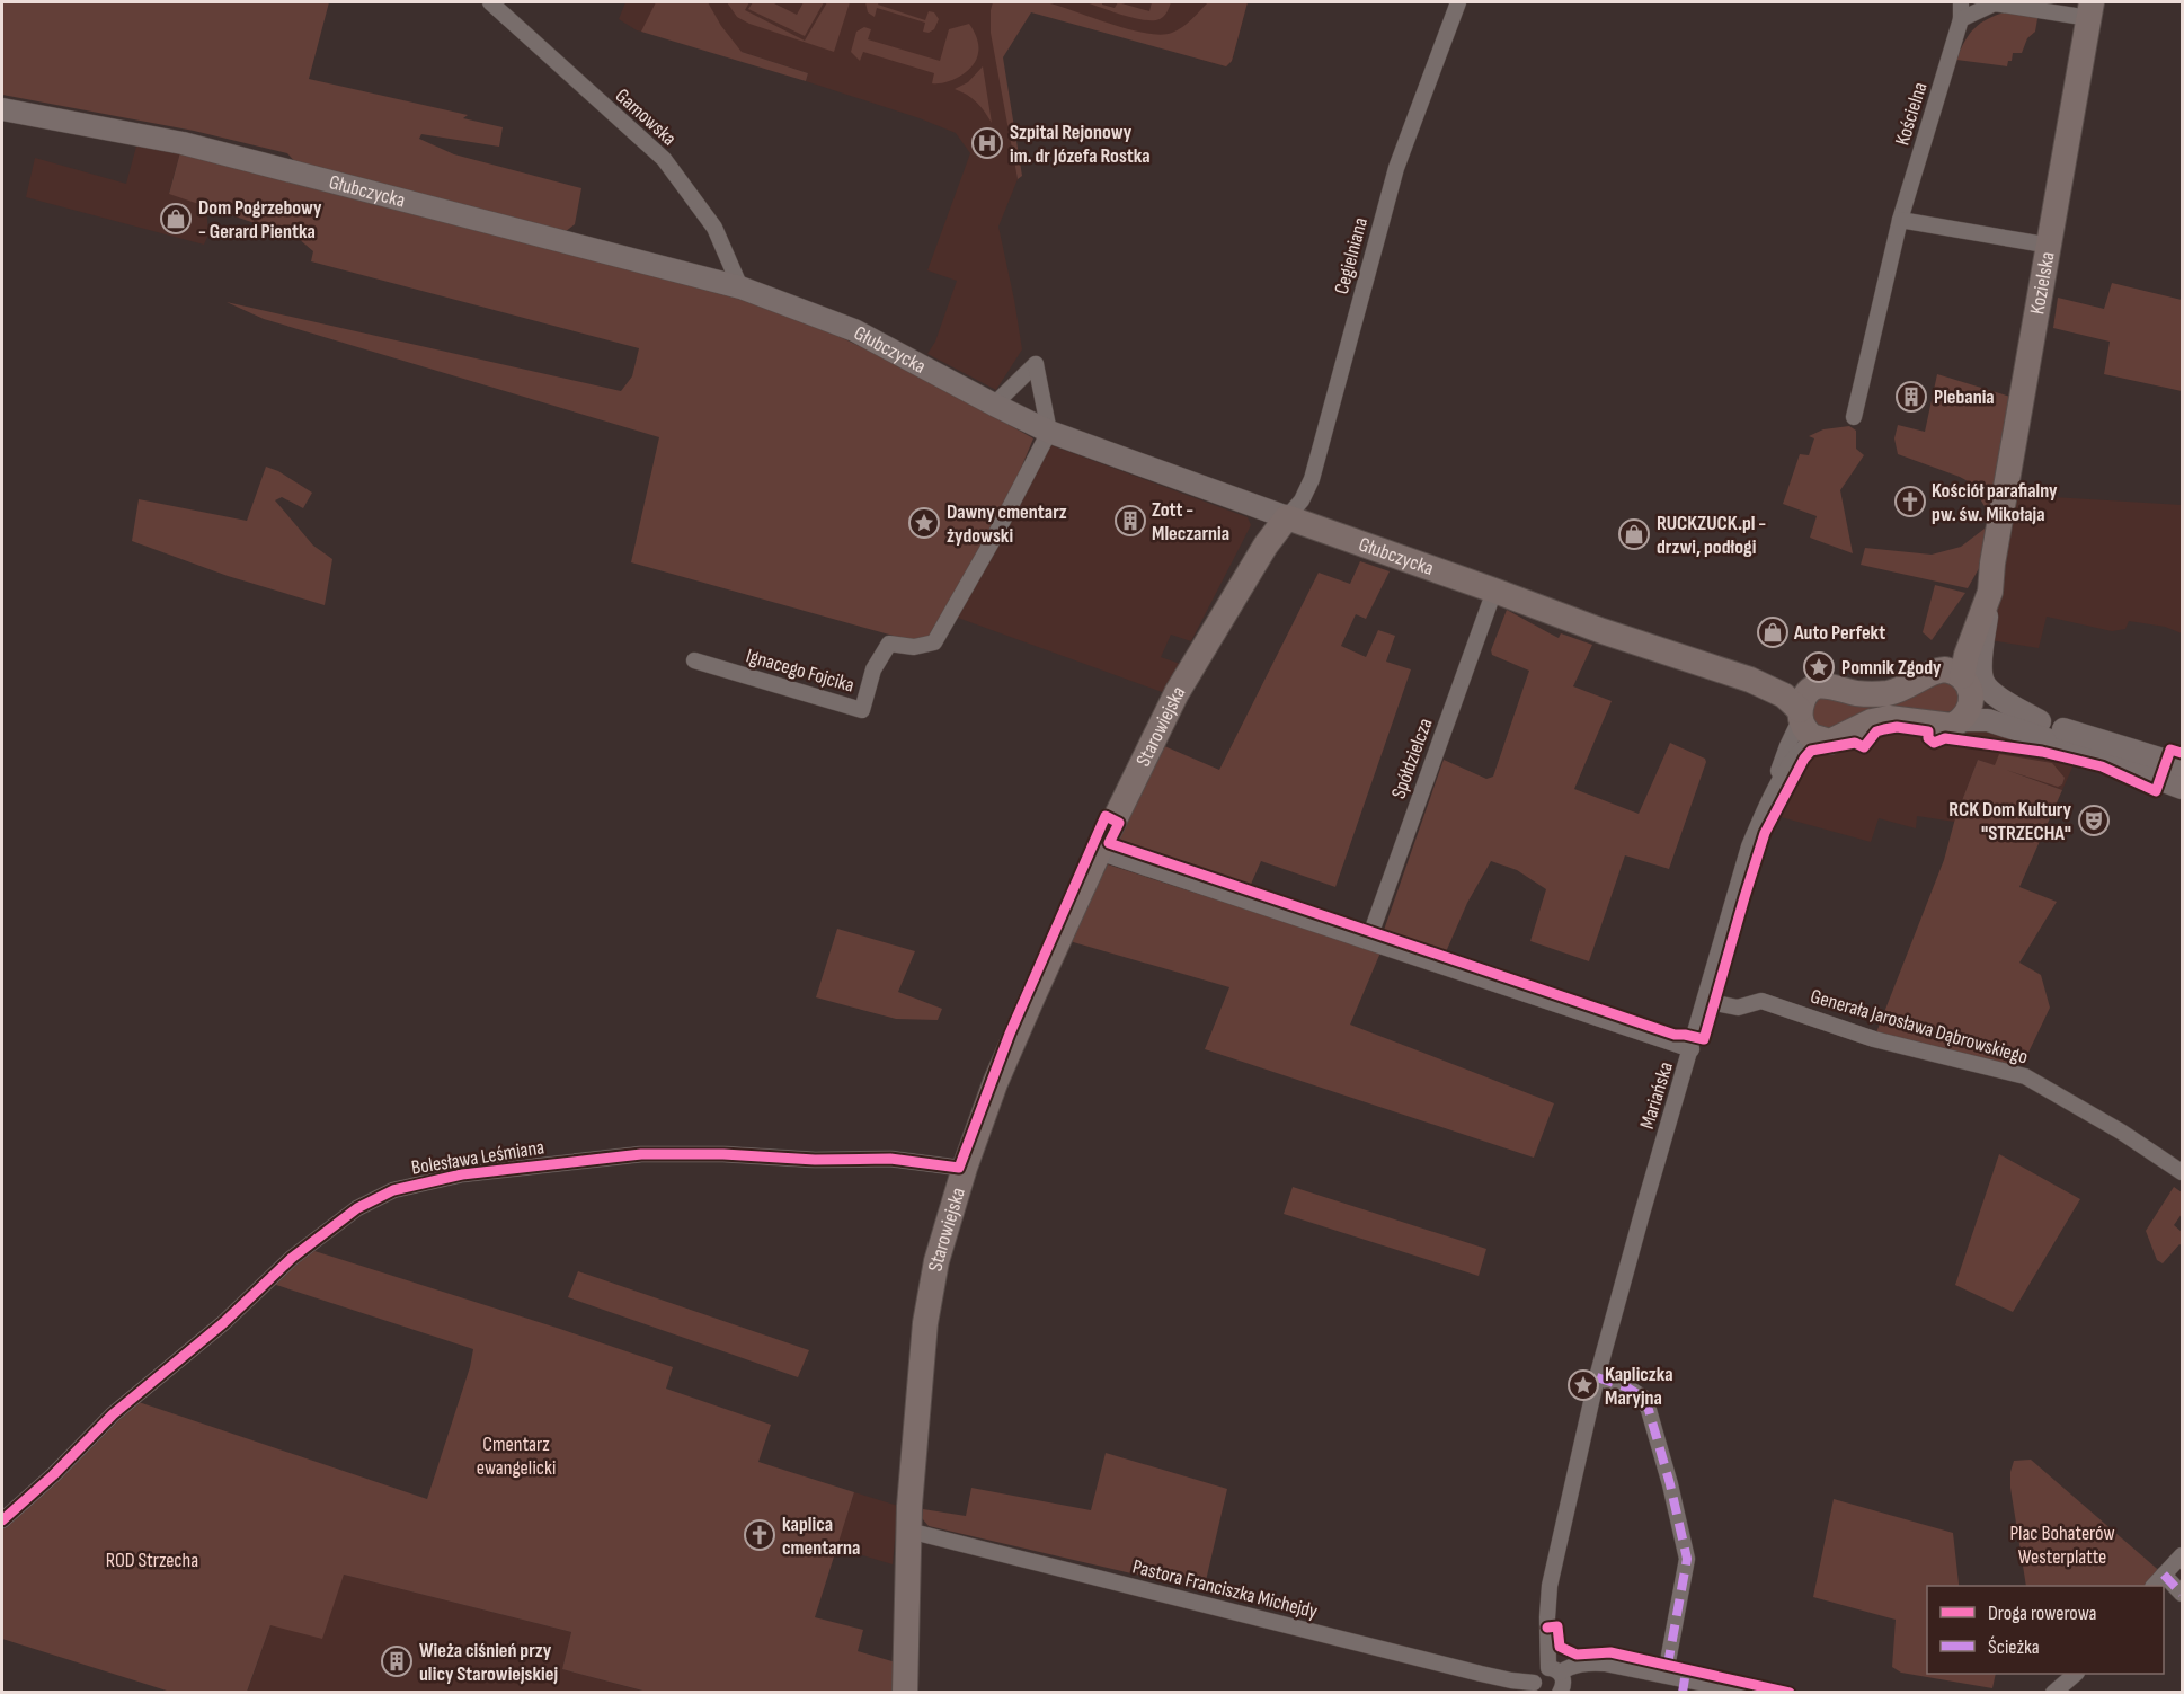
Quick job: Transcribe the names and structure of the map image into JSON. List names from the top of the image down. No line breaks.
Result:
{"streets":{"main road":["Głubczycka","Kozielska","Starowiejska"],"street":["Kościelna","Gamowska","Cegielniana","Ignacego Fojcika","Spółdzielcza","Generała Jarosława Dąbrowskiego","Mariańska","Bolesława Leśmiana","Pastora Franciszka Michejdy"]},"crossings":[["Gamowska","Głubczycka"],["Głubczycka","Cegielniana"],["Głubczycka","Ignacego Fojcika"],["Głubczycka","Starowiejska"],["Głubczycka","Spółdzielcza"],["Głubczycka","Mariańska"],["Cegielniana","Starowiejska"],["Starowiejska","Pastora Franciszka Michejdy"],["Generała Jarosława Dąbrowskiego","Mariańska"]],"parks":["Cmentarz ewangelicki","Plac Bohaterów Westerplatte","ROD Strzecha"],"places":{"hospital":["Szpital Rejonowy im. dr Józefa Rostka"],"shop":["Dom Pogrzebowy - Gerard Pientka","RUCKZUCK.pl - drzwi, podłogi","Auto Perfekt"],"building":["Plebania","Zott - Mleczarnia","Wieża ciśnień przy ulicy Starowiejskiej"],"church":["Kościół parafialny pw. św. Mikołaja","kaplica cmentarna"],"place":["Dawny cmentarz żydowski","Pomnik Zgody","Kapliczka Maryjna"],"theatre":["RCK Dom Kultury \"STRZECHA\""]},"legend":["Droga rowerowa","Ścieżka"]}
